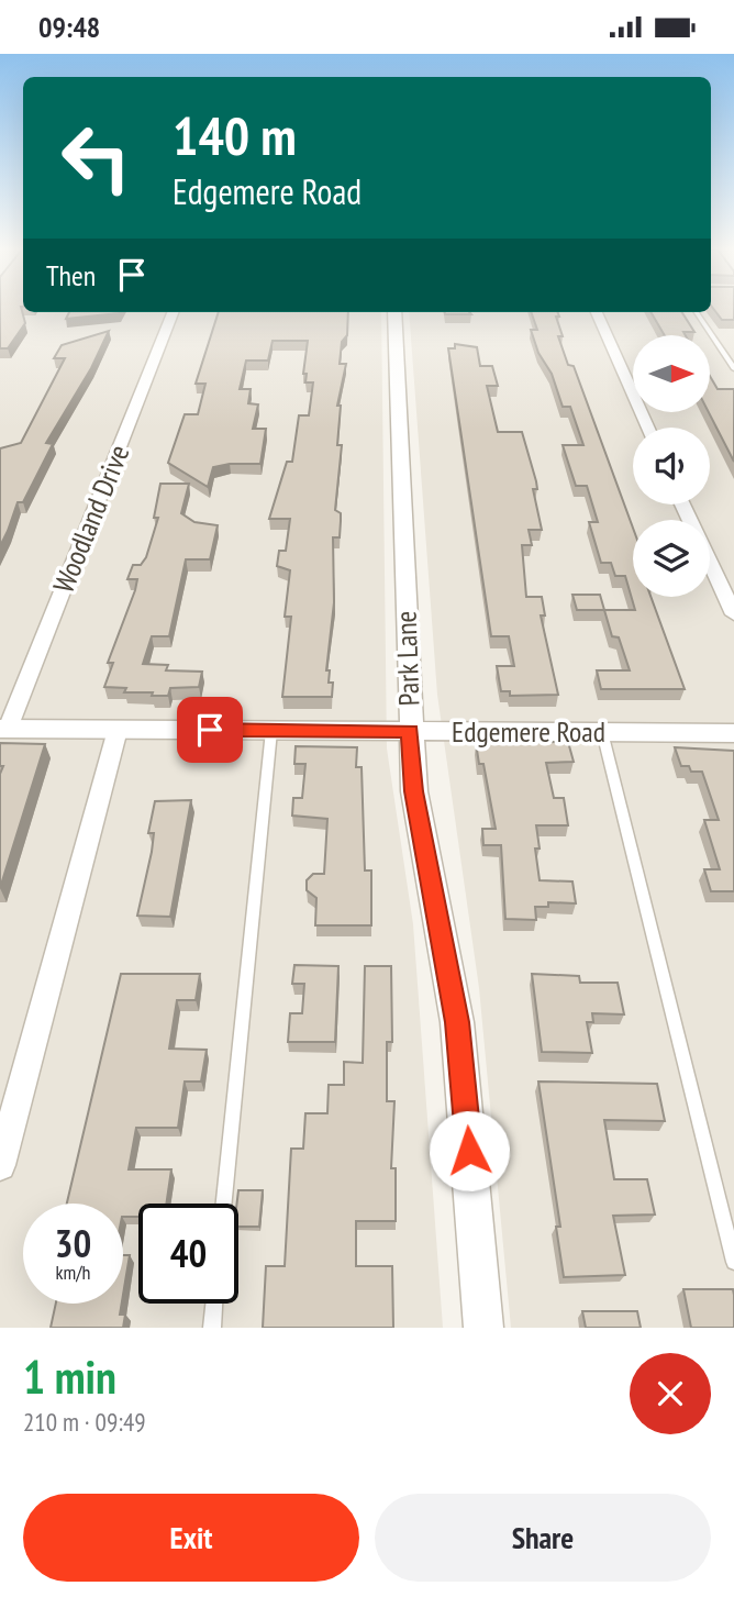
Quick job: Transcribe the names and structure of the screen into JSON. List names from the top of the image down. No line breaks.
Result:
{"streets":{"street":["Woodland Drive","Park Lane","Edgemere Road"]},"crossings":[["Woodland Drive","Edgemere Road"],["Park Lane","Edgemere Road"]],"north":"right","page":{"status":"09:48","turn":["140 m","Edgemere Road"],"then":"Then","speed":"30 km/h","limit":"40","heading":["1 min","210 m · 09:49"],"buttons":["Exit","Share"]}}
